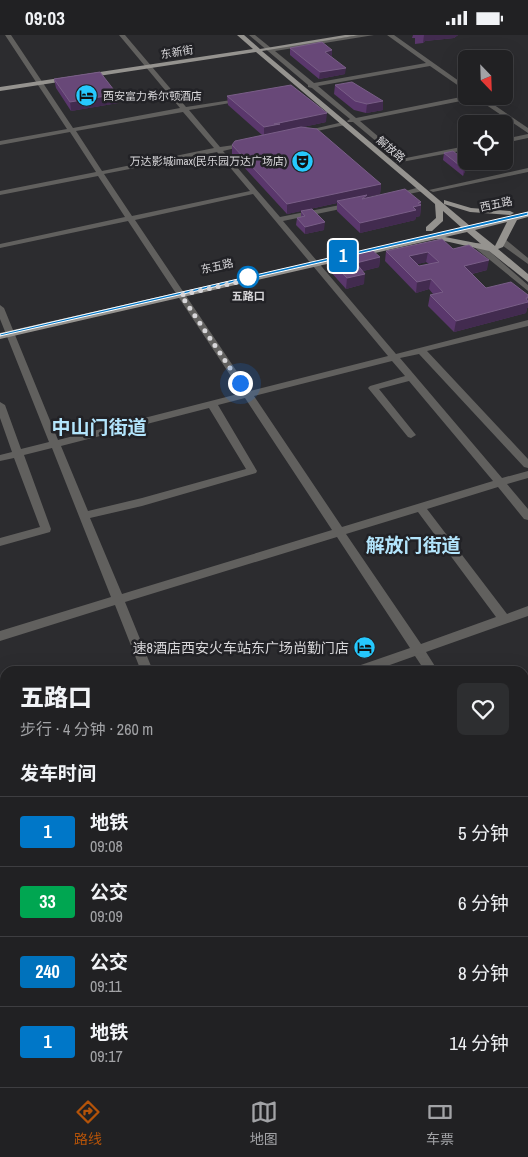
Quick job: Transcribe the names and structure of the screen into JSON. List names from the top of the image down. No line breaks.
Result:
{"streets":{"main road":["东新街","解放路","西五路","东五路"]},"crossings":[["东新街","解放路"],["解放路","西五路"],["解放路","东五路"],["西五路","东五路"]],"districts":["中山门街道","解放门街道"],"places":{"hotel":["西安富力希尔顿酒店","速8酒店西安火车站东广场尚勤门店"],"theatre":["万达影城imax(民乐园万达广场店)"],"other":["五路口"]},"lines":["metro line 1"],"north":"bottom right","page":{"status":"09:03","on_map":"1","heading":[["五路口","步行 · 4 分钟 · 260 m"],"发车时间"],"list":[{"mark":"1","name":"地铁","note":"09:08","value":"5 分钟"},{"mark":"33","name":"公交","note":"09:09","value":"6 分钟"},{"mark":"240","name":"公交","note":"09:11","value":"8 分钟"},{"mark":"1","name":"地铁","note":"09:17","value":"14 分钟"}],"tabs":["路线","地图","车票"]}}
